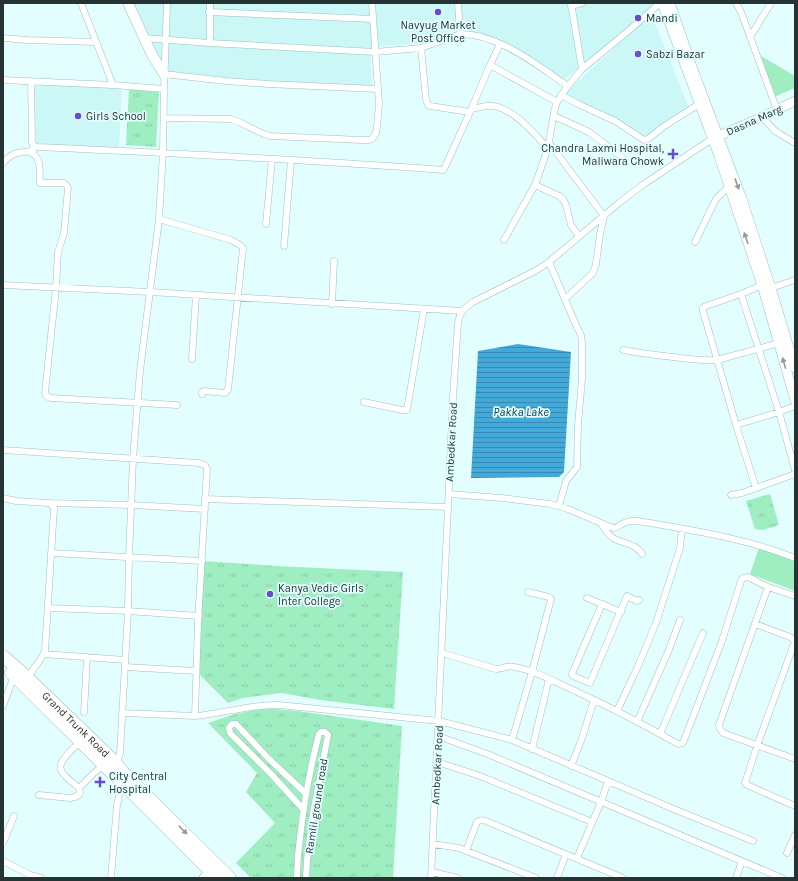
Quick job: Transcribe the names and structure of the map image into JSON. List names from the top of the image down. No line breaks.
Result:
{"streets":{"highway":["Grand Trunk Road"],"street":["Dasna Marg","Ambedkar Road","Ramlil ground road"]},"water":["Pakka Lake"],"places":{"other":["Navyug Market Post Office","Mandi","Sabzi Bazar","Girls School","Kanya Vedic Girls Inter College"],"health":["Chandra Laxmi Hospital, Maliwara Chowk","City Central Hospital"]}}
